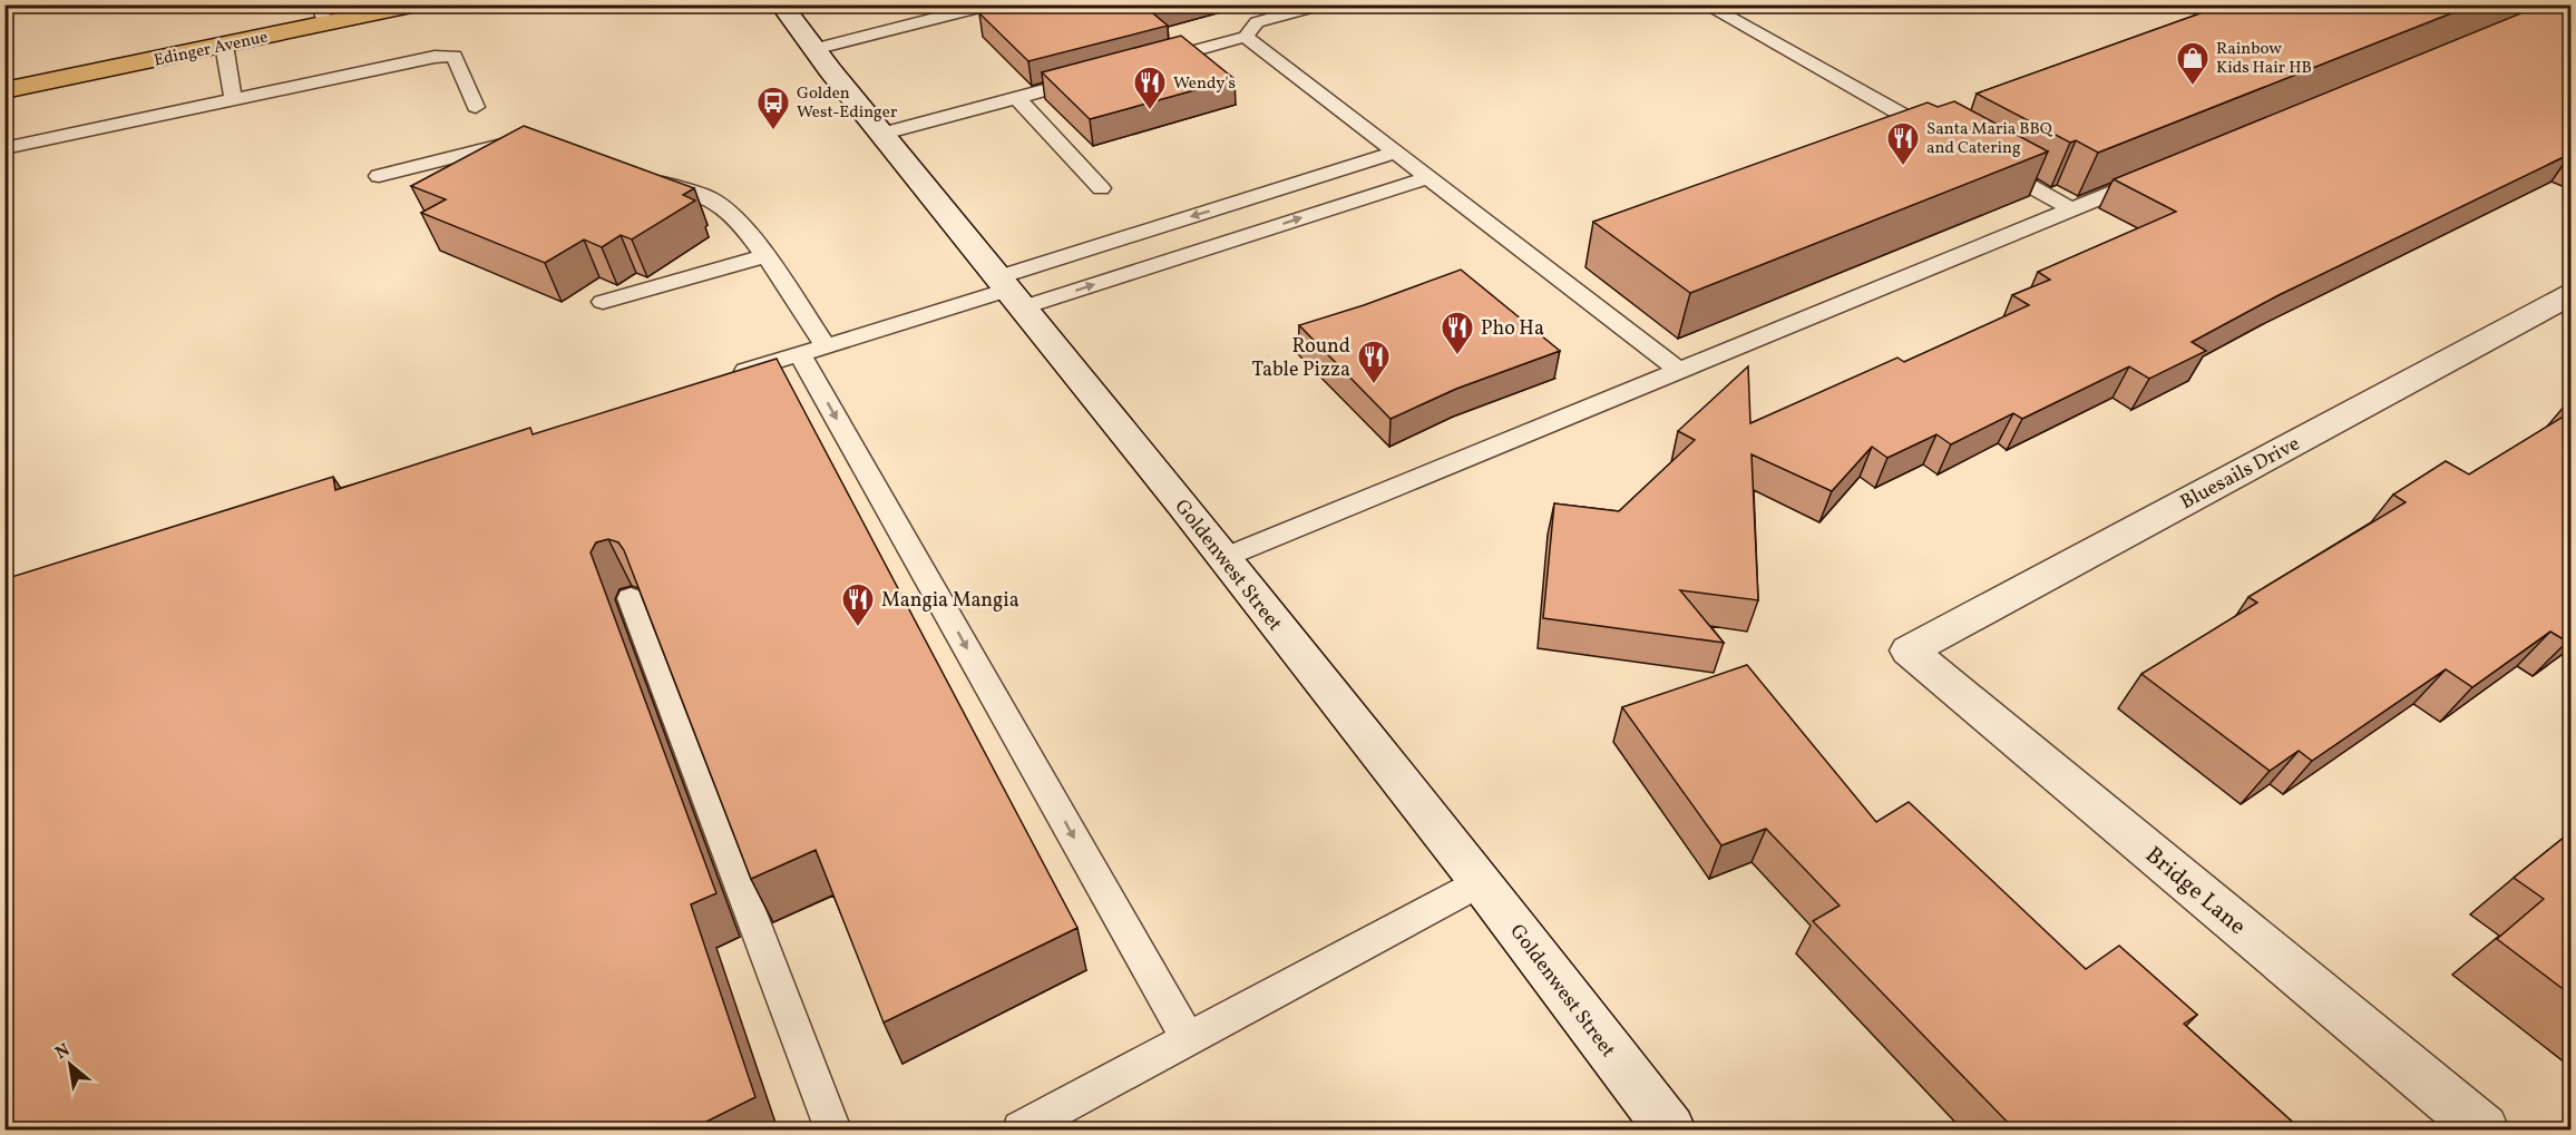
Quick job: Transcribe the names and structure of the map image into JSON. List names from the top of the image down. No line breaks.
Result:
{"streets":{"main road":["Edinger Avenue","Bluesails Drive","Goldenwest Street","Bridge Lane"]},"crossings":[["Bluesails Drive","Bridge Lane"]],"places":{"shop":["Rainbow Kids Hair HB"],"restaurant":["Wendy's","Santa Maria BBQ and Catering","Pho Ha","Round Table Pizza","Mangia Mangia"],"bus stop":["Golden West-Edinger"]},"north":"top left"}
